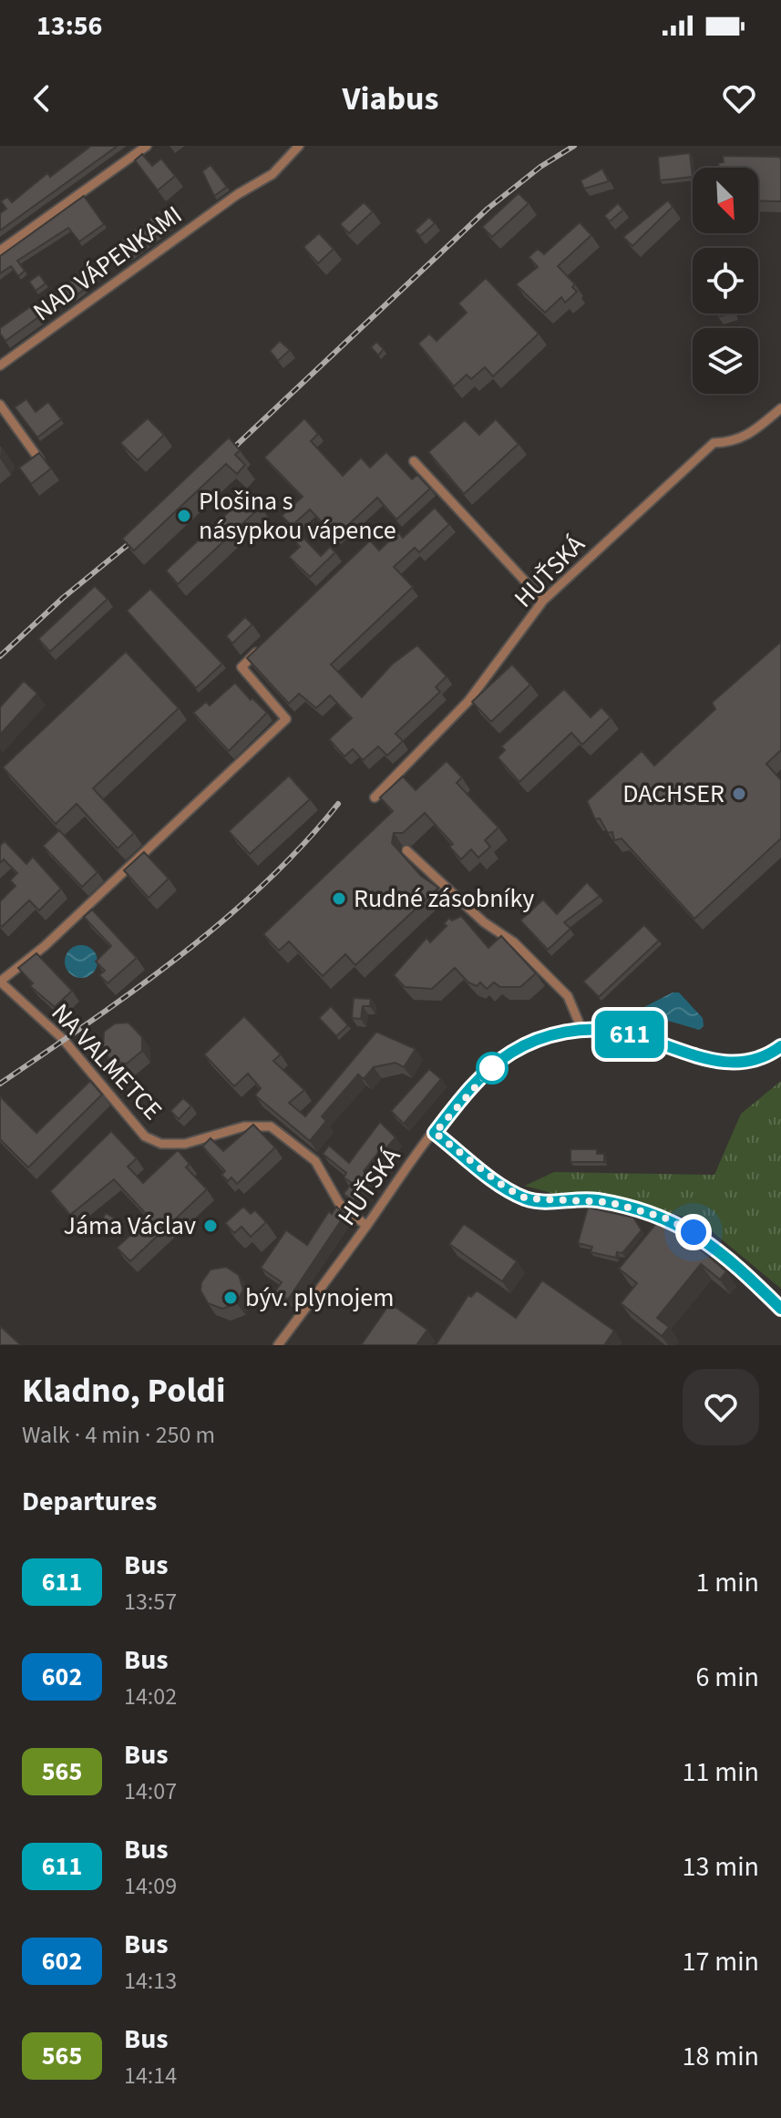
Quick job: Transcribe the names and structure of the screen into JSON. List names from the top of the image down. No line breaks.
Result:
{"streets":{"street":["NAD VÁPENKAMI","HUŤSKÁ","NA VALMETCE"]},"crossings":[["HUŤSKÁ","NA VALMETCE"]],"places":["Plošina s násypkou vápence","DACHSER","Rudné zásobníky","Jáma Václav","býv. plynojem"],"lines":["bus line 611"],"north":"bottom right","page":{"status":"13:56","header":"Viabus","on_map":"611","heading":[["Kladno, Poldi","Walk · 4 min · 250 m"],"Departures"],"list":[{"mark":"611","name":"Bus","note":"13:57","value":"1 min"},{"mark":"602","name":"Bus","note":"14:02","value":"6 min"},{"mark":"565","name":"Bus","note":"14:07","value":"11 min"},{"mark":"611","name":"Bus","note":"14:09","value":"13 min"},{"mark":"602","name":"Bus","note":"14:13","value":"17 min"},{"mark":"565","name":"Bus","note":"14:14","value":"18 min"}]}}
